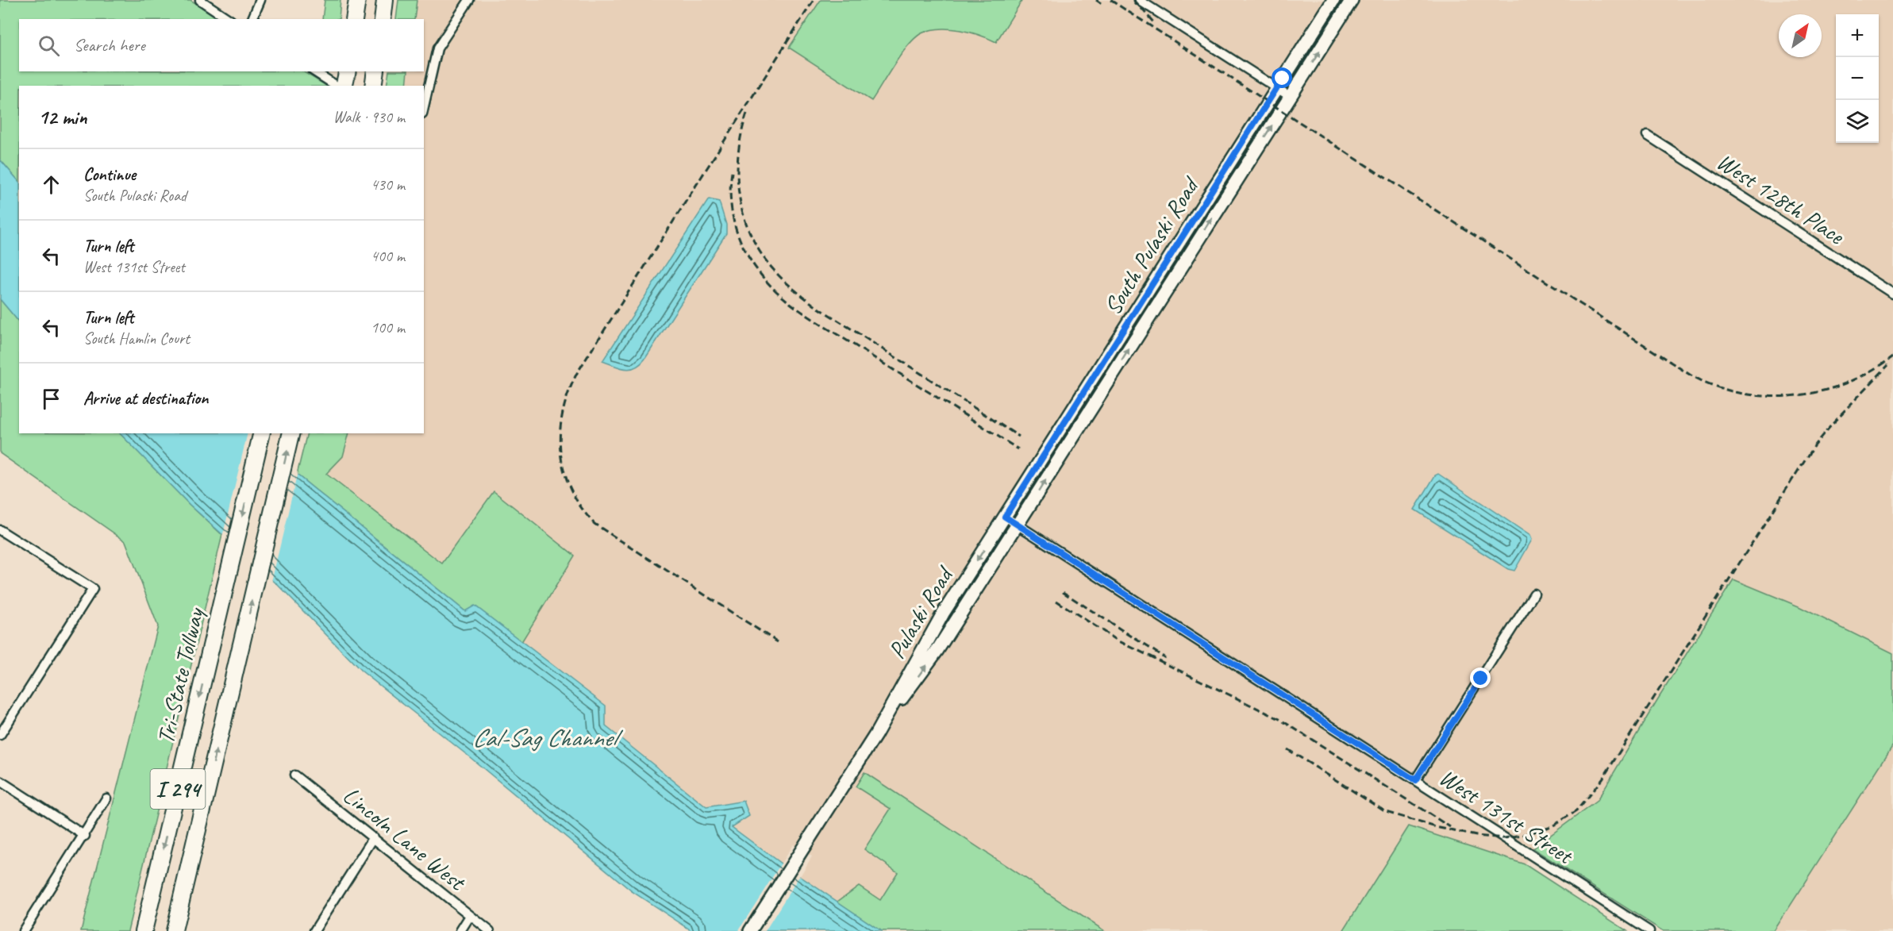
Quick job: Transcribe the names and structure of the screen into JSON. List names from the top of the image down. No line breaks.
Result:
{"streets":{"highway":["Tri-State Tollway","I 294"],"main road":["South Pulaski Road","Pulaski Road"],"street":["West 128th Place","West 131st Street","Lincoln Lane West"]},"crossings":[["South Pulaski Road","Pulaski Road"],["South Pulaski Road","West 131st Street"],["Pulaski Road","West 131st Street"]],"water":["Cal-Sag Channel"],"north":"top right","page":{"map_buttons":["+","−"],"search":"Search here","heading":["12 min","Walk · 930 m"],"list":[["Continue","South Pulaski Road","430 m"],["Turn left","West 131st Street","400 m"],["Turn left","South Hamlin Court","100 m"],"Arrive at destination"]}}
